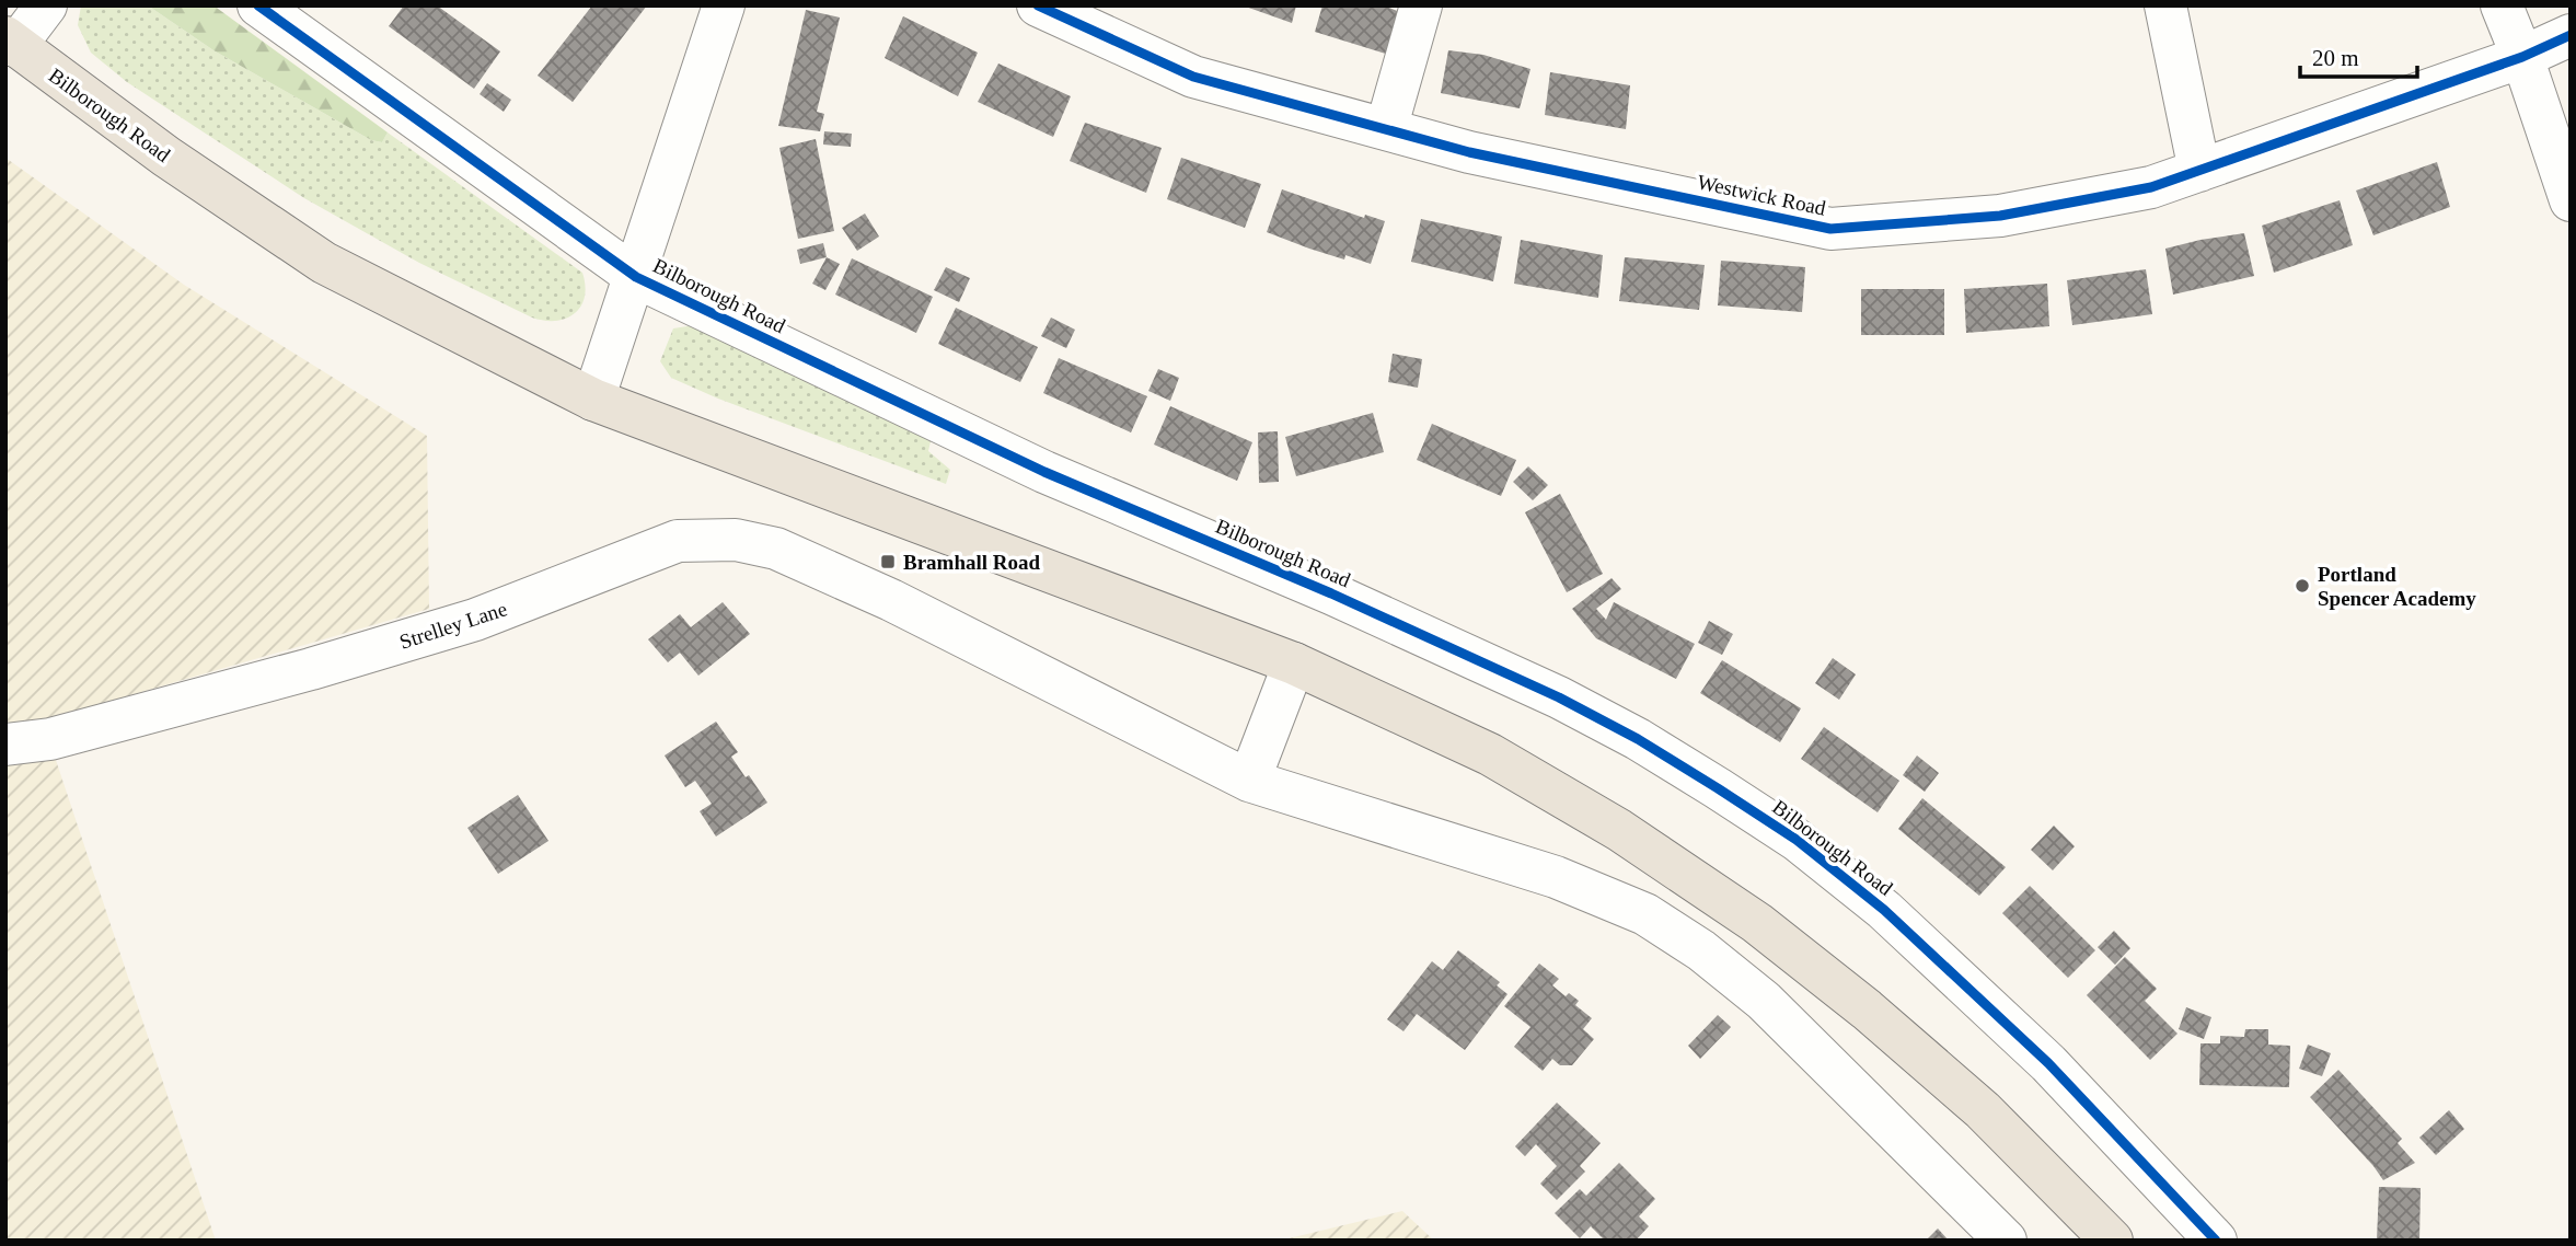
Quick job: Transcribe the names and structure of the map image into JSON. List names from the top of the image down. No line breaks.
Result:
{"streets":{"main road":["Bilborough Road"],"street":["Westwick Road","Strelley Lane"]},"places":{"transit":["Bramhall Road"],"other":["Portland Spencer Academy"]},"scale_bar":"20 m"}
